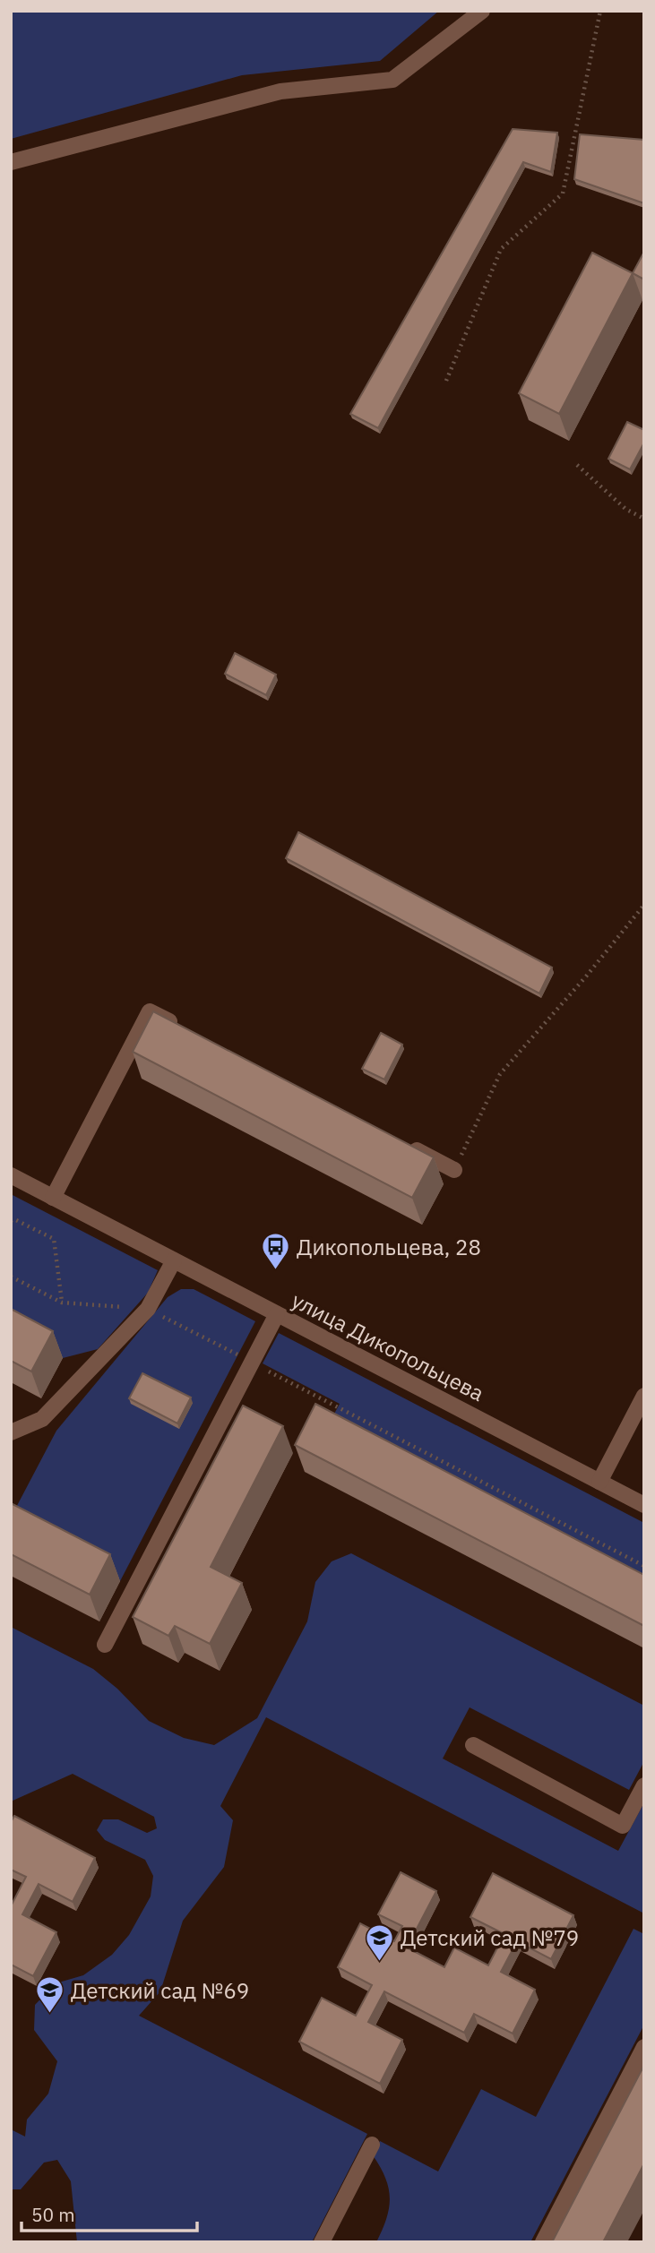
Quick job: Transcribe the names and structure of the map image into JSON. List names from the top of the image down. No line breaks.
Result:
{"streets":{"street":["улица Дикопольцева"]},"places":{"bus stop":["Дикопольцева, 28"],"school or university":["Детский сад №79","Детский сад №69"]},"scale_bar":"50 m"}
